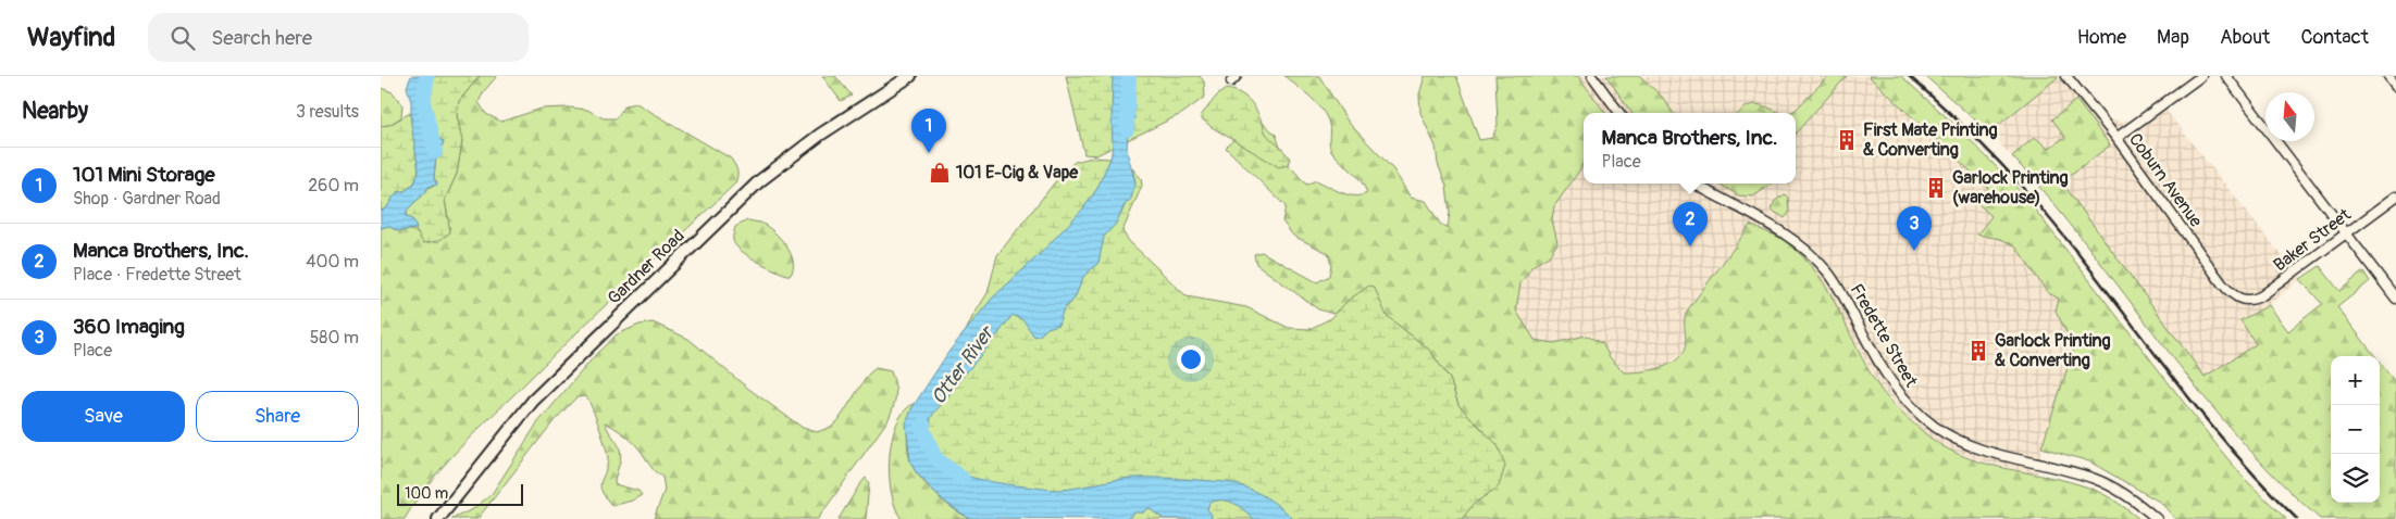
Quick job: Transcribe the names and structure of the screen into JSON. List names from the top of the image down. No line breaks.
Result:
{"streets":{"main road":["Gardner Road"],"street":["Coburn Avenue","Baker Street","Fredette Street"]},"crossings":[["Coburn Avenue","Baker Street"]],"water":["Otter River"],"places":{"building":["First Mate Printing & Converting","Garlock Printing (warehouse)","Garlock Printing & Converting"],"shop":["101 E-Cig & Vape"]},"scale_bar":"100 m","north":"top","page":{"header":"Wayfind","search":"Search here","nav":["Home","Map","About","Contact"],"heading":["Nearby","3 results"],"pins":["1","2","3"],"popup":["Manca Brothers, Inc.","Place"],"list":[{"mark":"1","name":"101 Mini Storage","note":"Shop · Gardner Road","value":"260 m"},{"mark":"2","name":"Manca Brothers, Inc.","note":"Place · Fredette Street","value":"400 m"},{"mark":"3","name":"360 Imaging","note":"Place","value":"580 m"}],"map_buttons":["+","−"],"buttons":["Save","Share"],"scale":"100 m"}}
